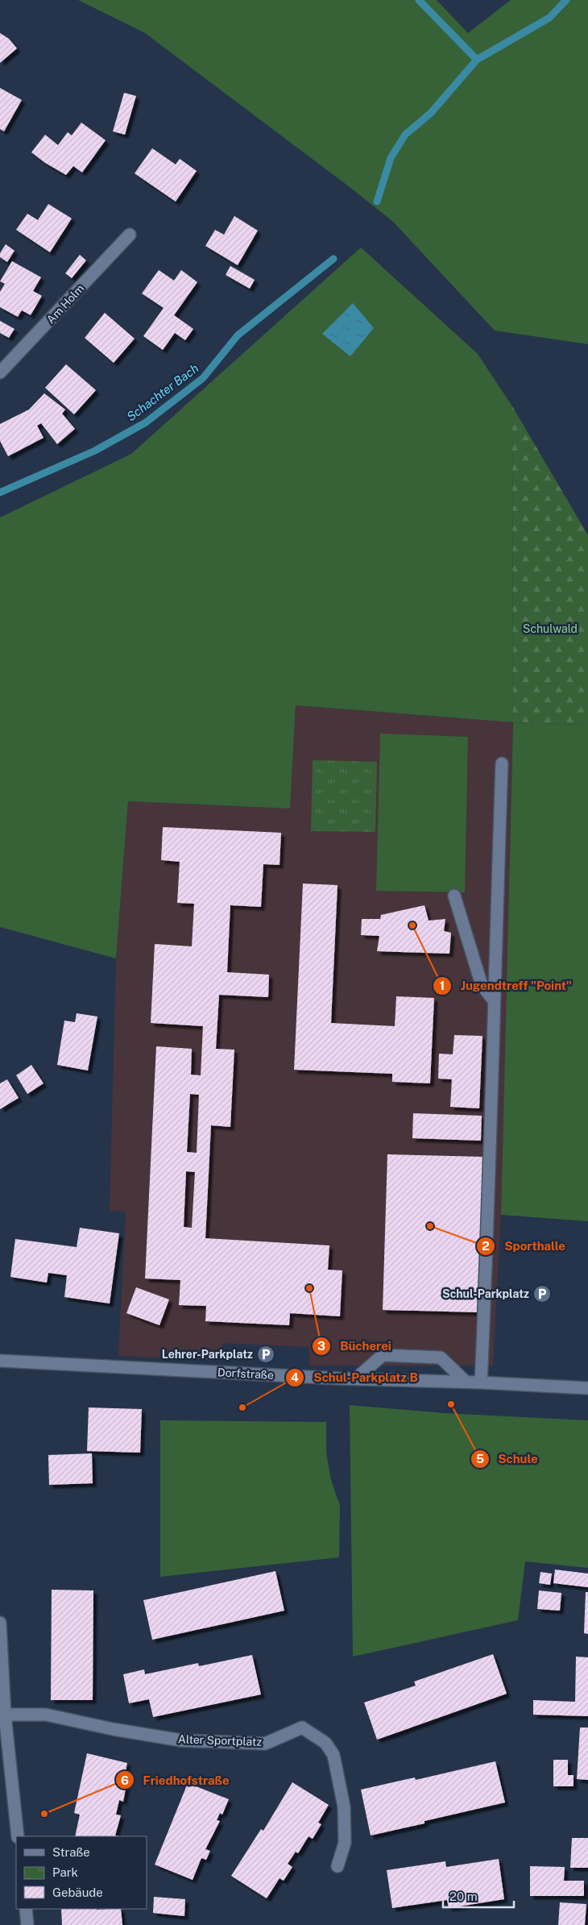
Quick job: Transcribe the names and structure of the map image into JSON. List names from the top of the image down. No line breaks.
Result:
{"streets":{"street":["Am Holm","Dorfstraße","Alter Sportplatz"]},"water":["Schachter Bach"],"parks":["Schulwald"],"places":{"other":["Jugendtreff \"Point\"","Sporthalle","Bücherei","Schule","Schul-Parkplatz B","Friedhofstraße"],"parking":["Schul-Parkplatz","Lehrer-Parkplatz"]},"legend":["Straße","Park","Gebäude"],"scale_bar":"20 m"}
